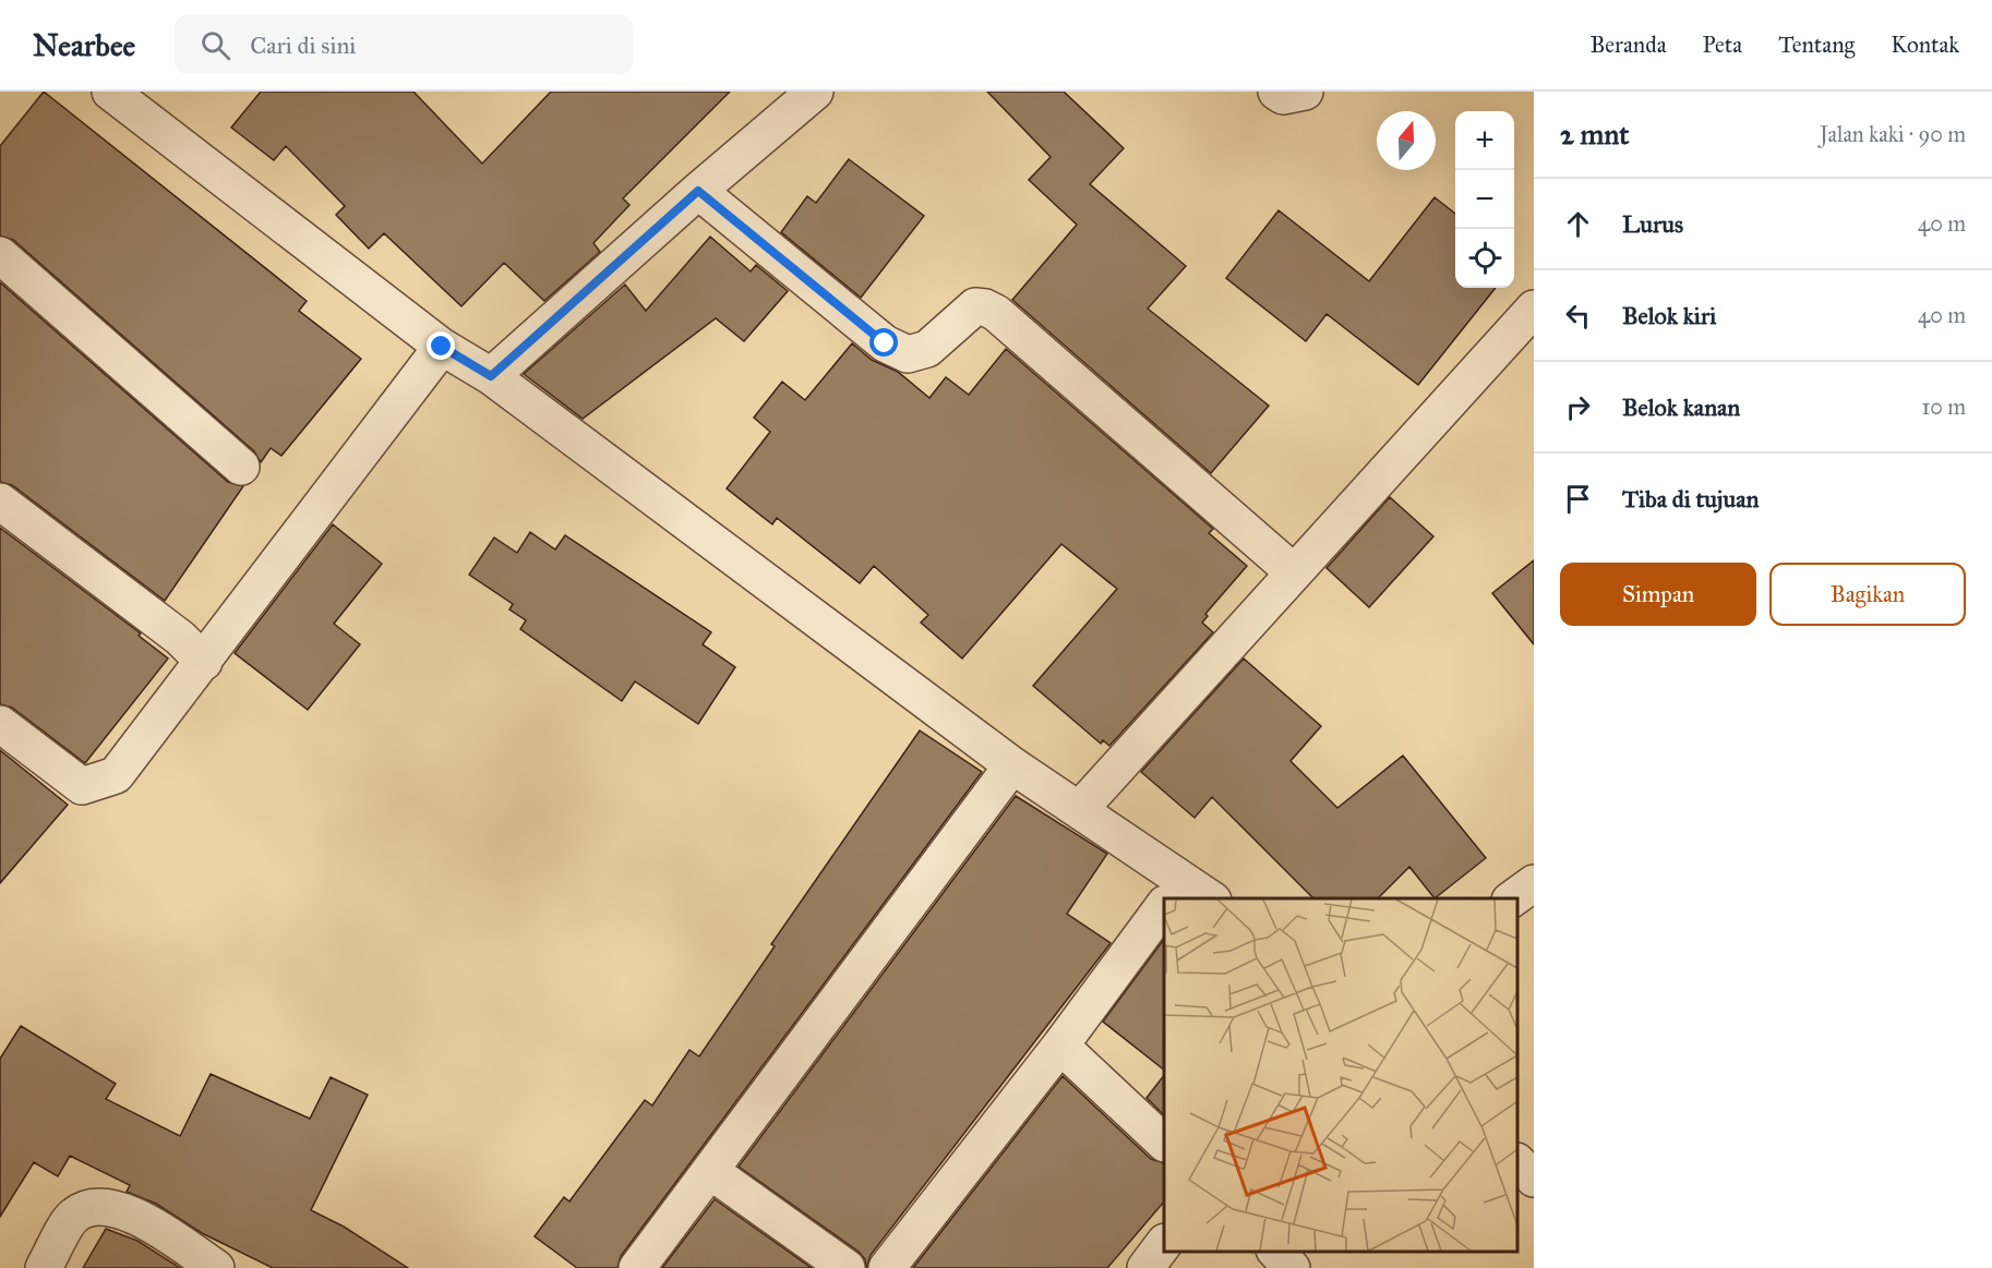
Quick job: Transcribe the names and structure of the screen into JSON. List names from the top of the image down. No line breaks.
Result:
{"north":"top","page":{"header":"Nearbee","search":"Cari di sini","nav":["Beranda","Peta","Tentang","Kontak"],"heading":["2 mnt","Jalan kaki · 90 m"],"map_buttons":["+","−"],"list":[["Lurus","40 m"],["Belok kiri","40 m"],["Belok kanan","10 m"],"Tiba di tujuan"],"buttons":["Simpan","Bagikan"]}}
